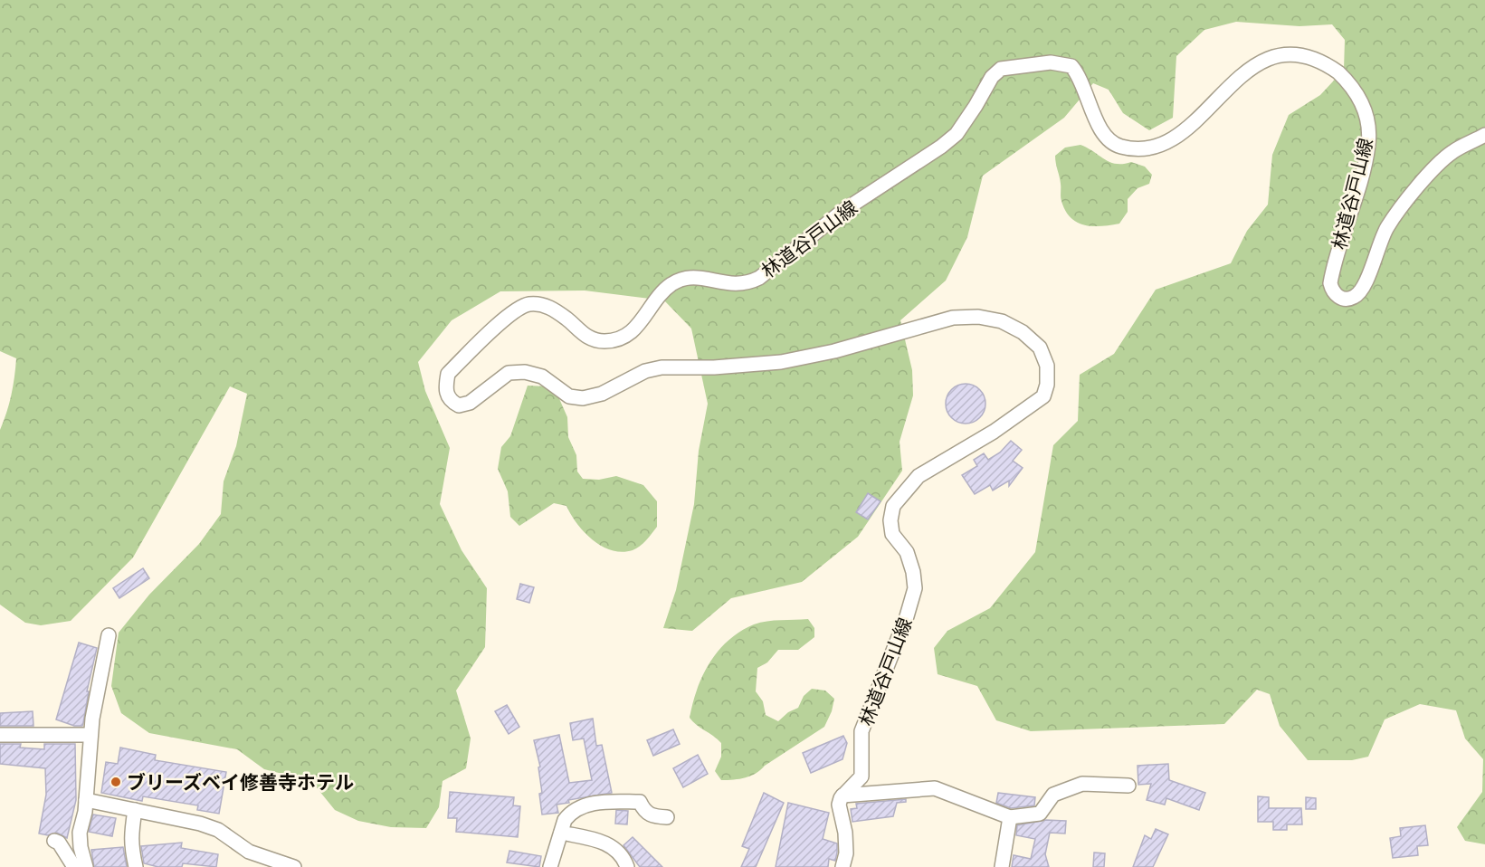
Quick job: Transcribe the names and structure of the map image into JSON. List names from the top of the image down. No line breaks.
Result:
{"streets":{"street":["林道谷戸山線"]},"places":["ブリーズベイ修善寺ホテル"]}
